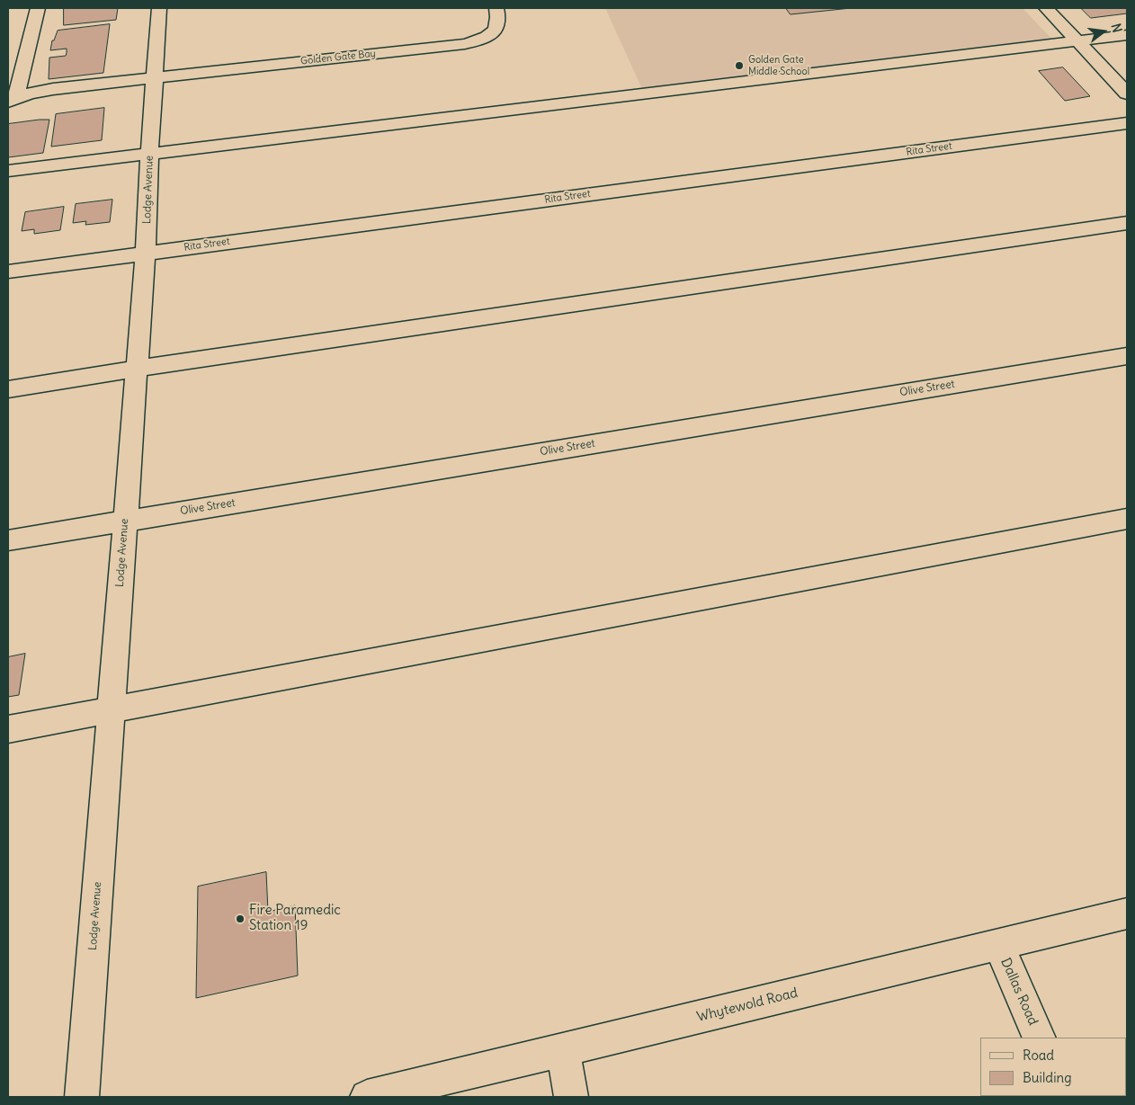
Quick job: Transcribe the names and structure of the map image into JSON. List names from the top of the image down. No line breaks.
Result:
{"streets":{"street":["Golden Gate Bay","Rita Street","Lodge Avenue","Olive Street","Dallas Road","Whytewold Road"]},"crossings":[["Golden Gate Bay","Lodge Avenue"],["Rita Street","Lodge Avenue"],["Lodge Avenue","Olive Street"],["Dallas Road","Whytewold Road"]],"places":["Golden Gate Middle School","Fire Paramedic Station 19"],"legend":["Road","Building"],"north":"right"}
